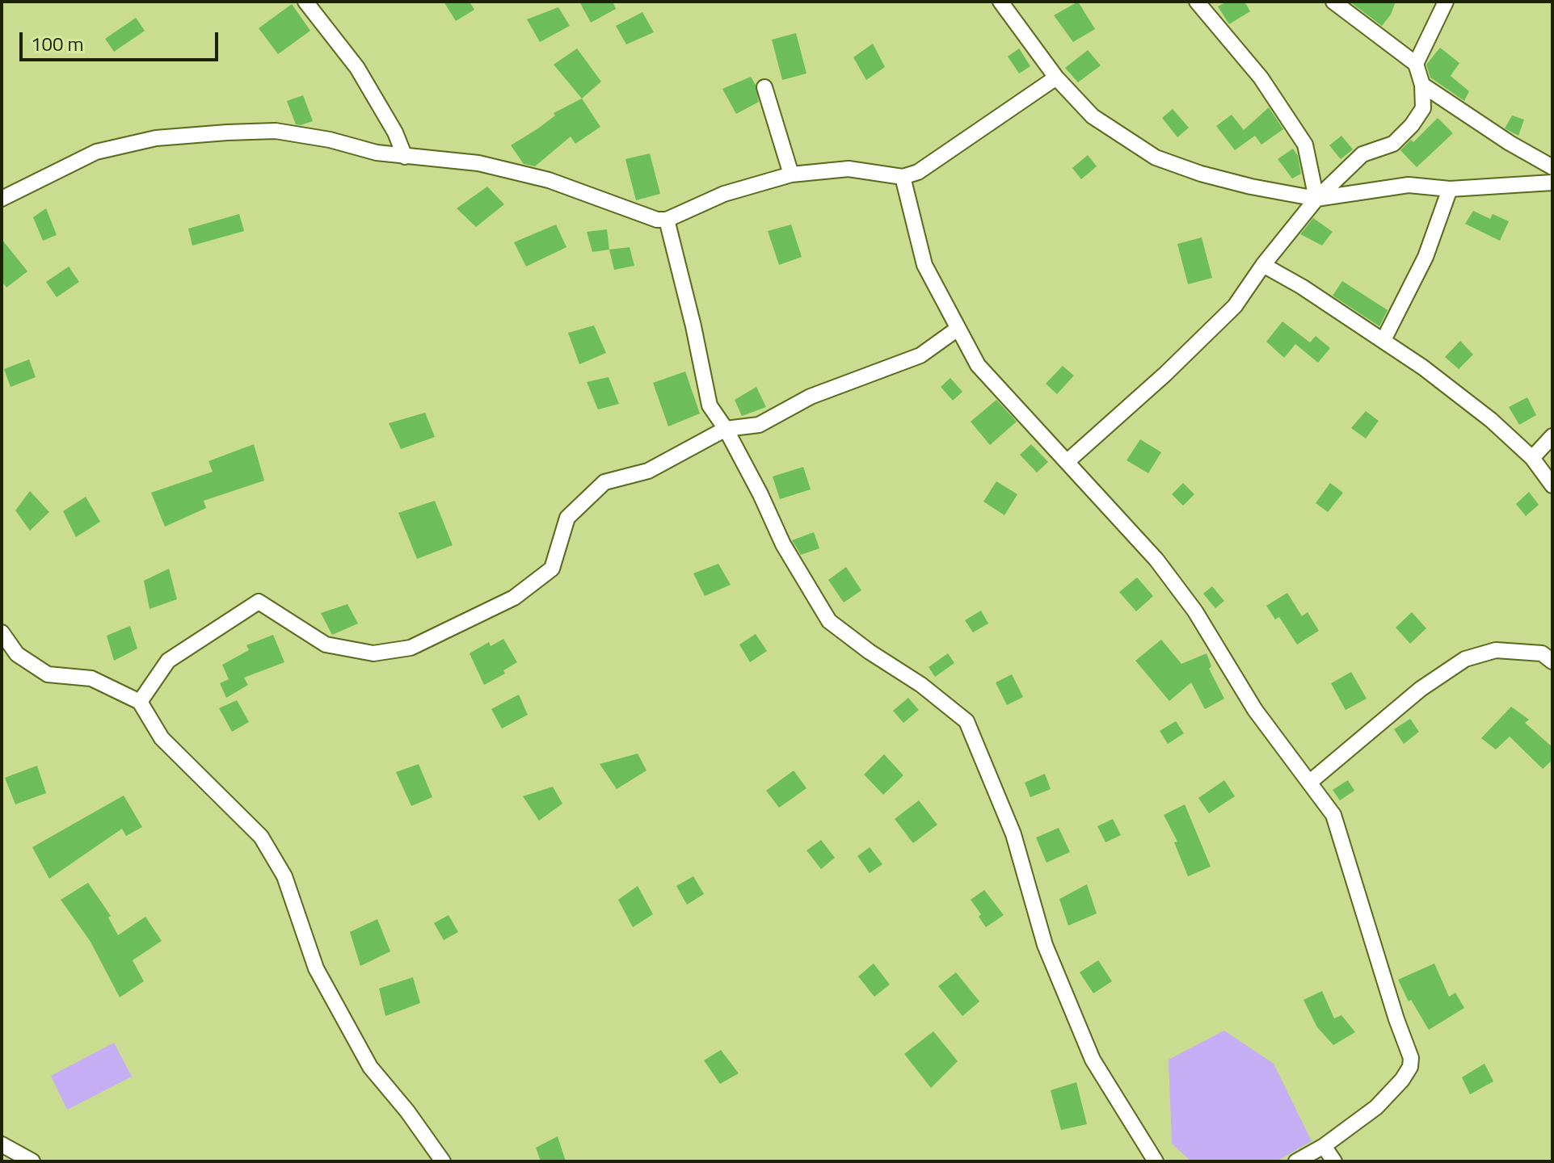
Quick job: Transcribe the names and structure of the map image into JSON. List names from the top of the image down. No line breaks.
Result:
{"scale_bar":"100 m"}
